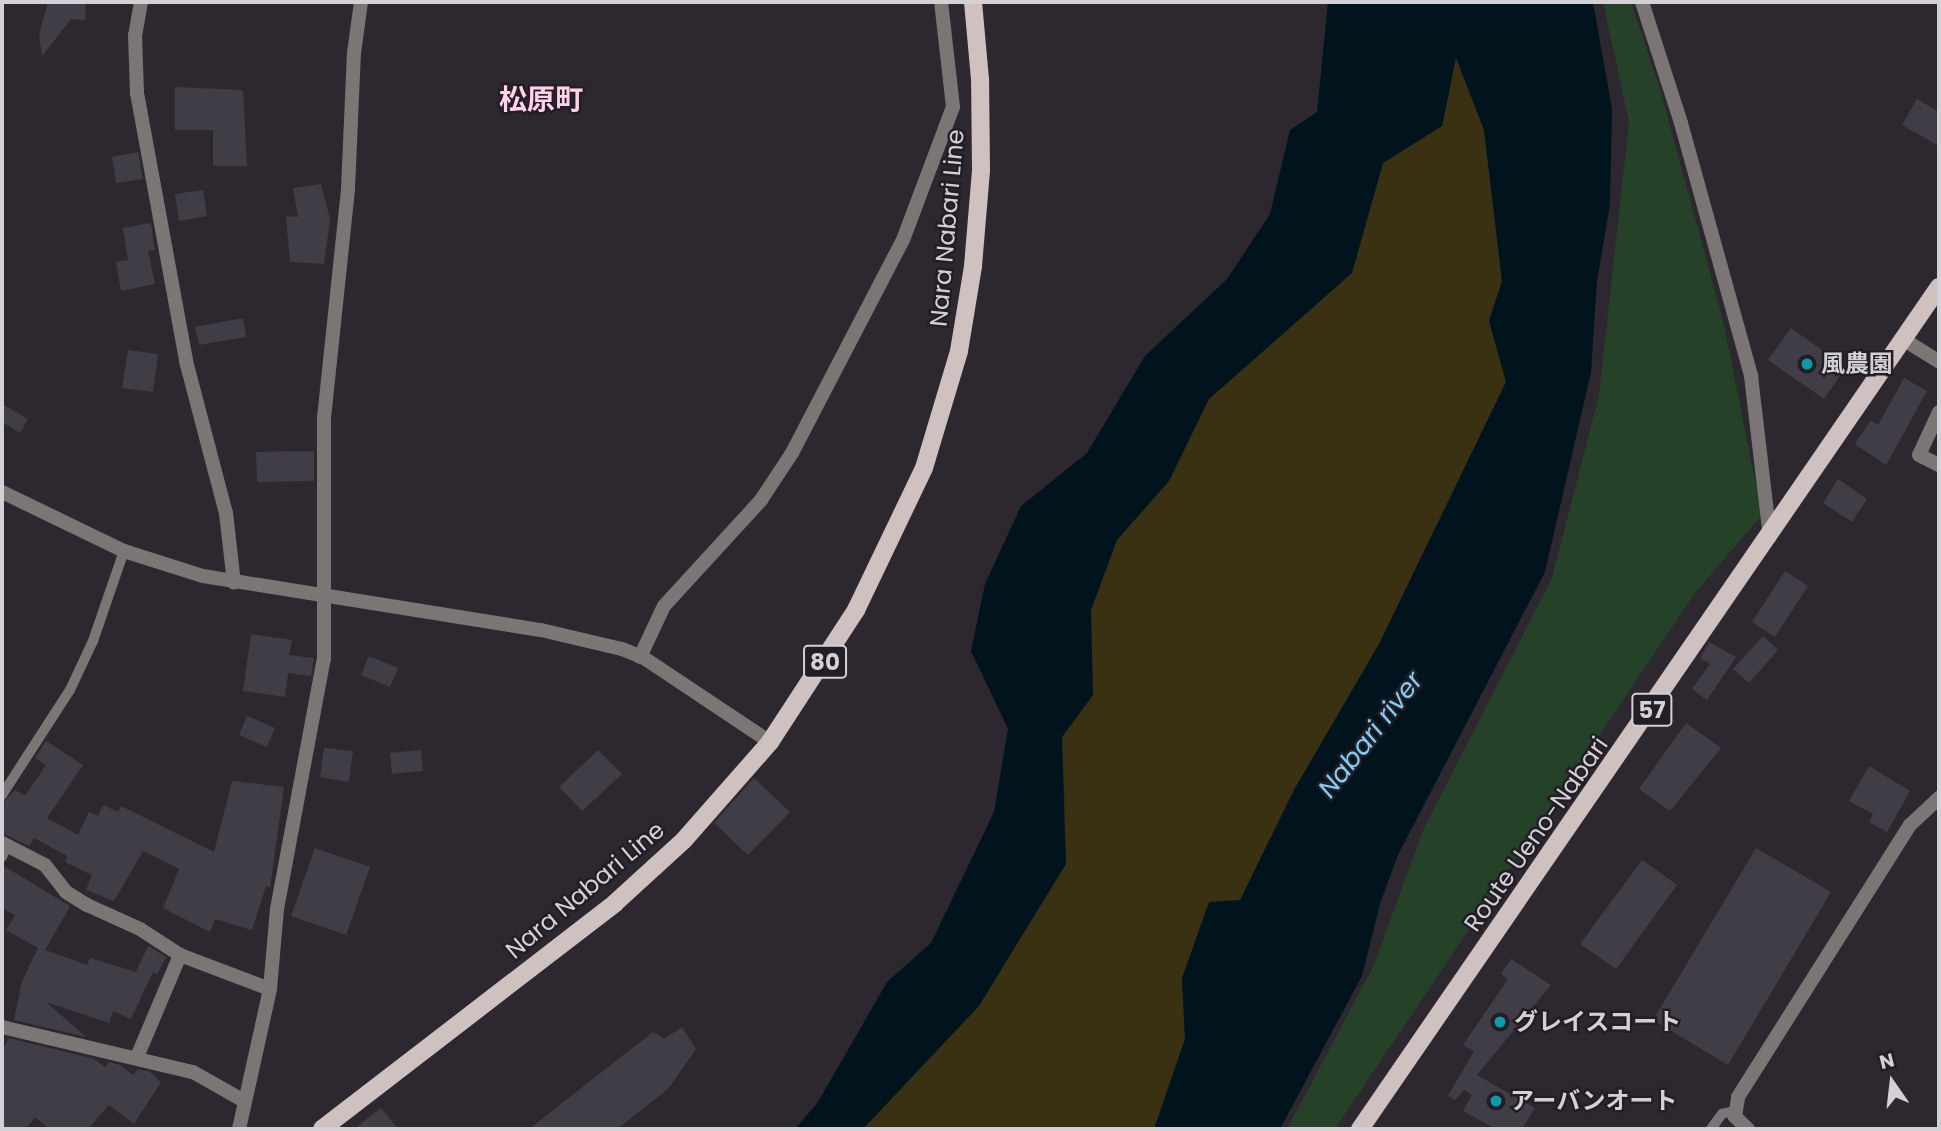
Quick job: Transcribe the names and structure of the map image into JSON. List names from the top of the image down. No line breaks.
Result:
{"streets":{"main road":["Nara Nabari Line","80","57","Route Ueno-Nabari"]},"districts":["松原町"],"water":["Nabari river"],"places":["風農園","グレイスコート","アーバンオート"],"north":"top"}
